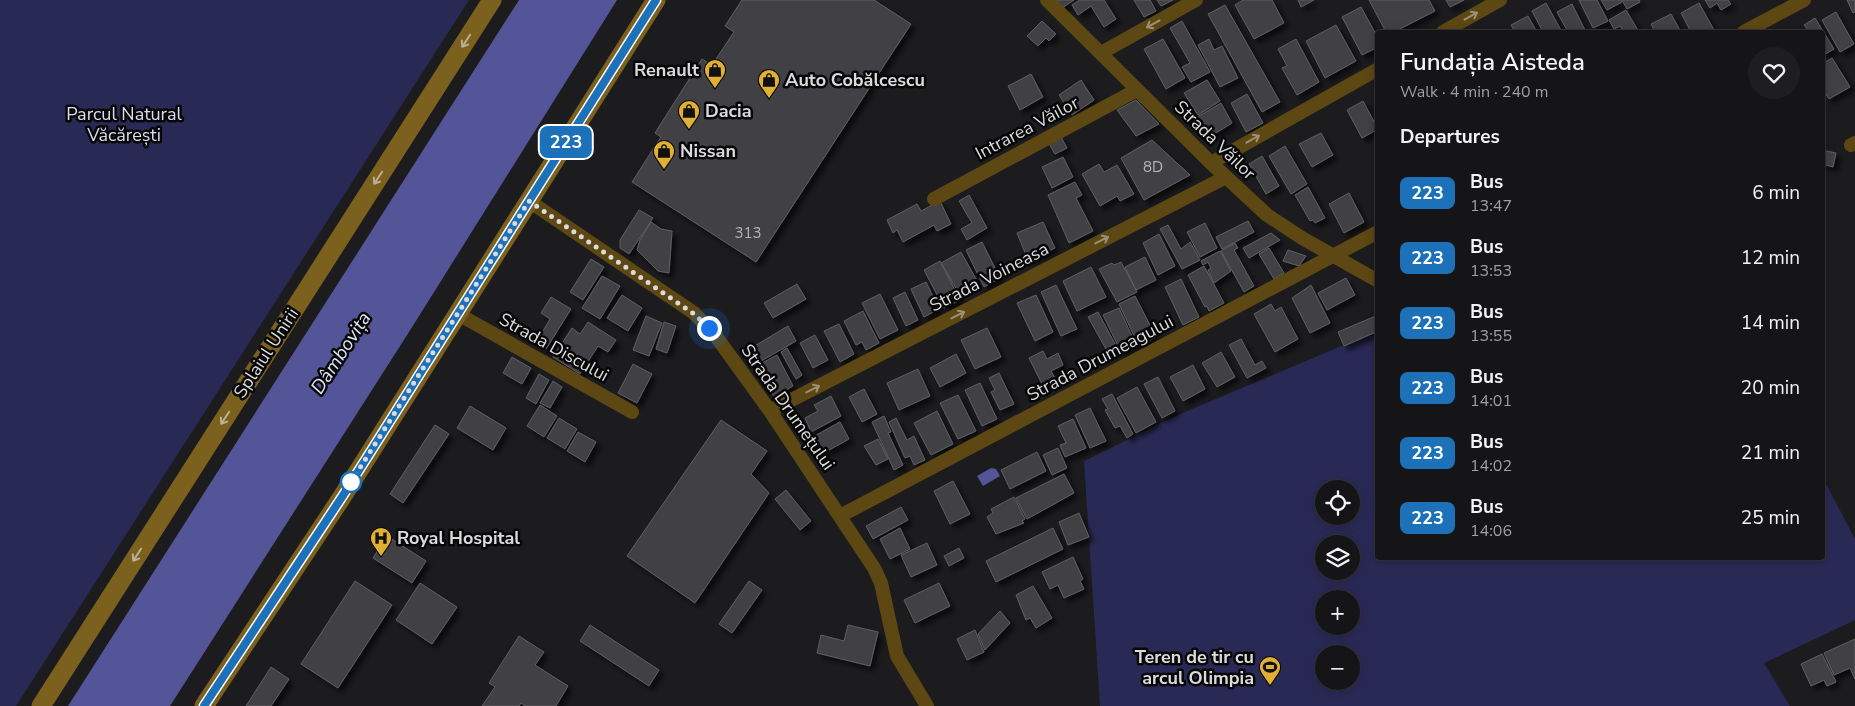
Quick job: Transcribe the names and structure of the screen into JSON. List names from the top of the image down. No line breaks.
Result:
{"streets":{"main road":["Splaiul Unirii"],"street":["Intrarea Văilor","Strada Văilor","Strada Voineasa","Strada Discului","Strada Drumeagului","Strada Drumețului"]},"crossings":[["Intrarea Văilor","Strada Văilor"],["Strada Văilor","Strada Voineasa"],["Strada Văilor","Strada Drumeagului"],["Strada Voineasa","Strada Drumețului"],["Strada Drumeagului","Strada Drumețului"]],"one_way":["Strada Voineasa"],"water":["Dâmbovița"],"parks":["Parcul Natural Văcărești"],"places":{"shop":["Renault","Auto Cobălcescu","Dacia","Nissan"],"hospital":["Royal Hospital"],"sports":["Teren de tir cu arcul Olimpia"]},"lines":["bus line 223"],"house_numbers":["8D","313"],"page":{"on_map":"223","heading":[["Fundația Aisteda","Walk · 4 min · 240 m"],"Departures"],"list":[{"mark":"223","name":"Bus","note":"13:47","value":"6 min"},{"mark":"223","name":"Bus","note":"13:53","value":"12 min"},{"mark":"223","name":"Bus","note":"13:55","value":"14 min"},{"mark":"223","name":"Bus","note":"14:01","value":"20 min"},{"mark":"223","name":"Bus","note":"14:02","value":"21 min"},{"mark":"223","name":"Bus","note":"14:06","value":"25 min"}],"map_buttons":["+","−"]}}
